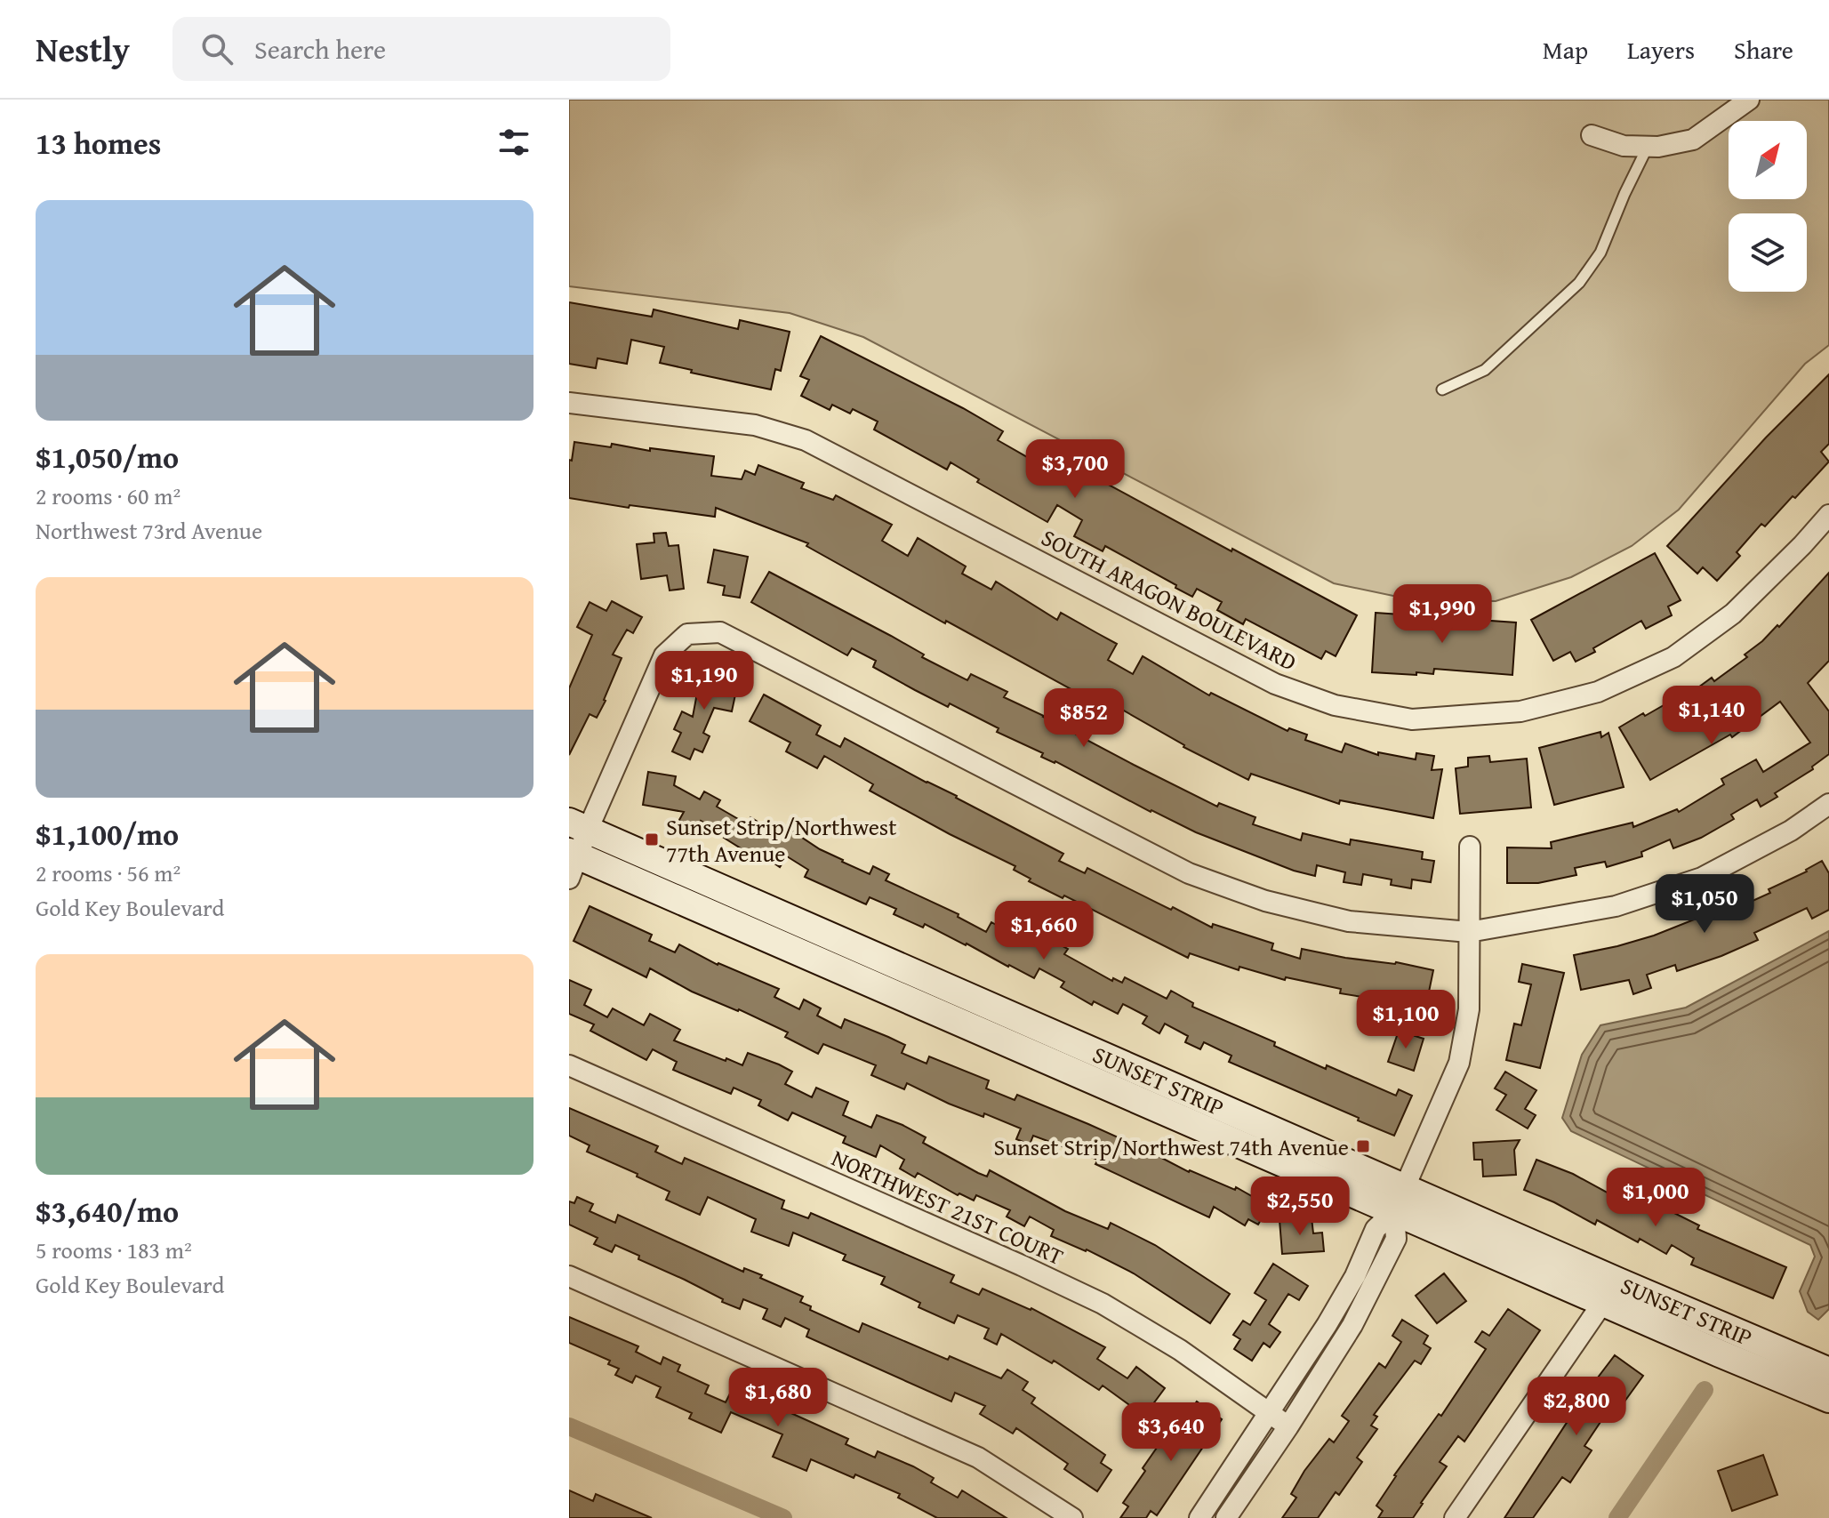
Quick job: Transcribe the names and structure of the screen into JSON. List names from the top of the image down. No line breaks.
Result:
{"streets":{"street":["SOUTH ARAGON BOULEVARD","SUNSET STRIP","NORTHWEST 21ST COURT"]},"places":{"transit":["Sunset Strip/Northwest 77th Avenue","Sunset Strip/Northwest 74th Avenue"]},"north":"top right","page":{"header":"Nestly","search":"Search here","nav":["Map","Layers","Share"],"heading":"13 homes","list":[{"name":"$1,050/mo","note":"2 rooms · 60 m² · Northwest 73rd Avenue"},{"name":"$1,100/mo","note":"2 rooms · 56 m² · Gold Key Boulevard"},{"name":"$3,640/mo","note":"5 rooms · 183 m² · Gold Key Boulevard"}],"price":["$3,700","$1,990","$1,190","$1,140","$852","$1,050","$1,660","$1,100","$1,000","$2,550","$1,680","$2,800","$3,640"]}}
